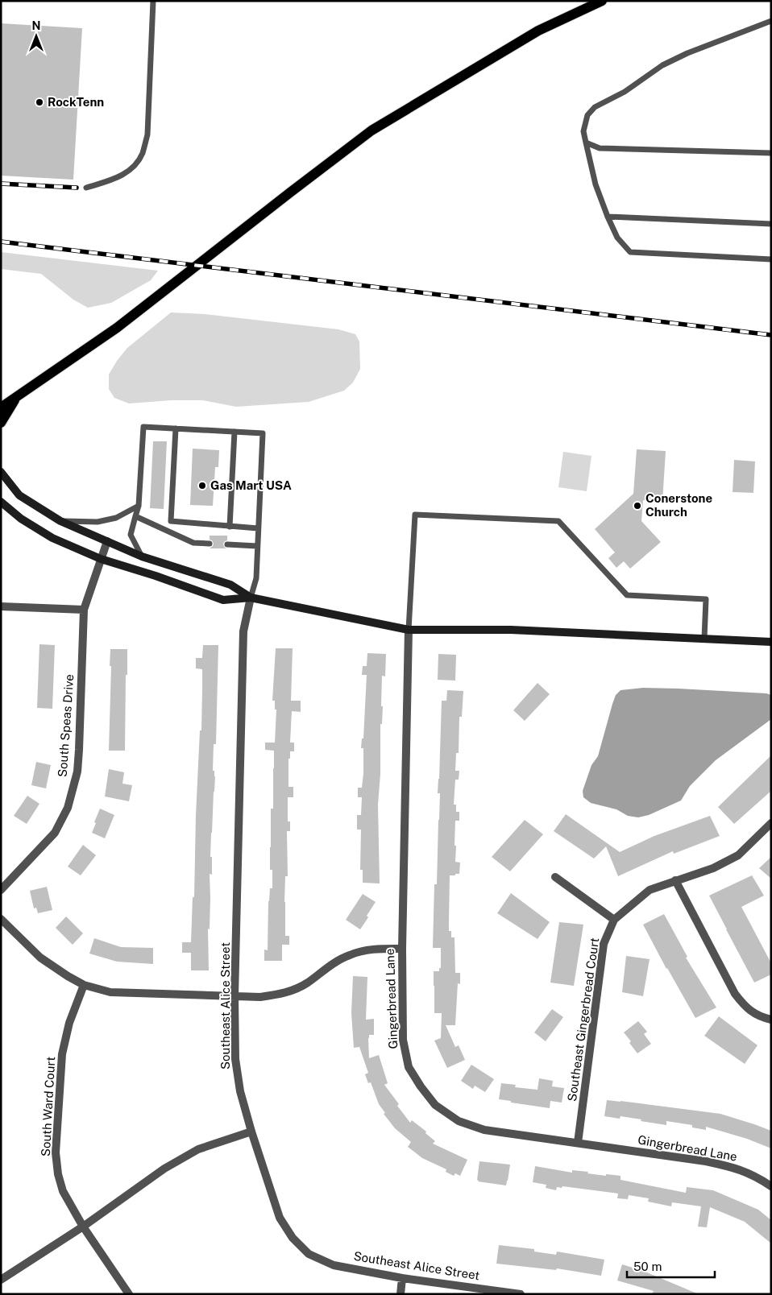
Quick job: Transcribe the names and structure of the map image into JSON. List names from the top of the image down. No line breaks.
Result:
{"streets":{"street":["South Speas Drive","Gingerbread Lane","Southeast Alice Street","Southeast Gingerbread Court","South Ward Court"]},"crossings":[["Gingerbread Lane","Southeast Gingerbread Court"]],"places":["RockTenn","Gas Mart USA","Conerstone Church"],"scale_bar":"50 m","north":"top"}
